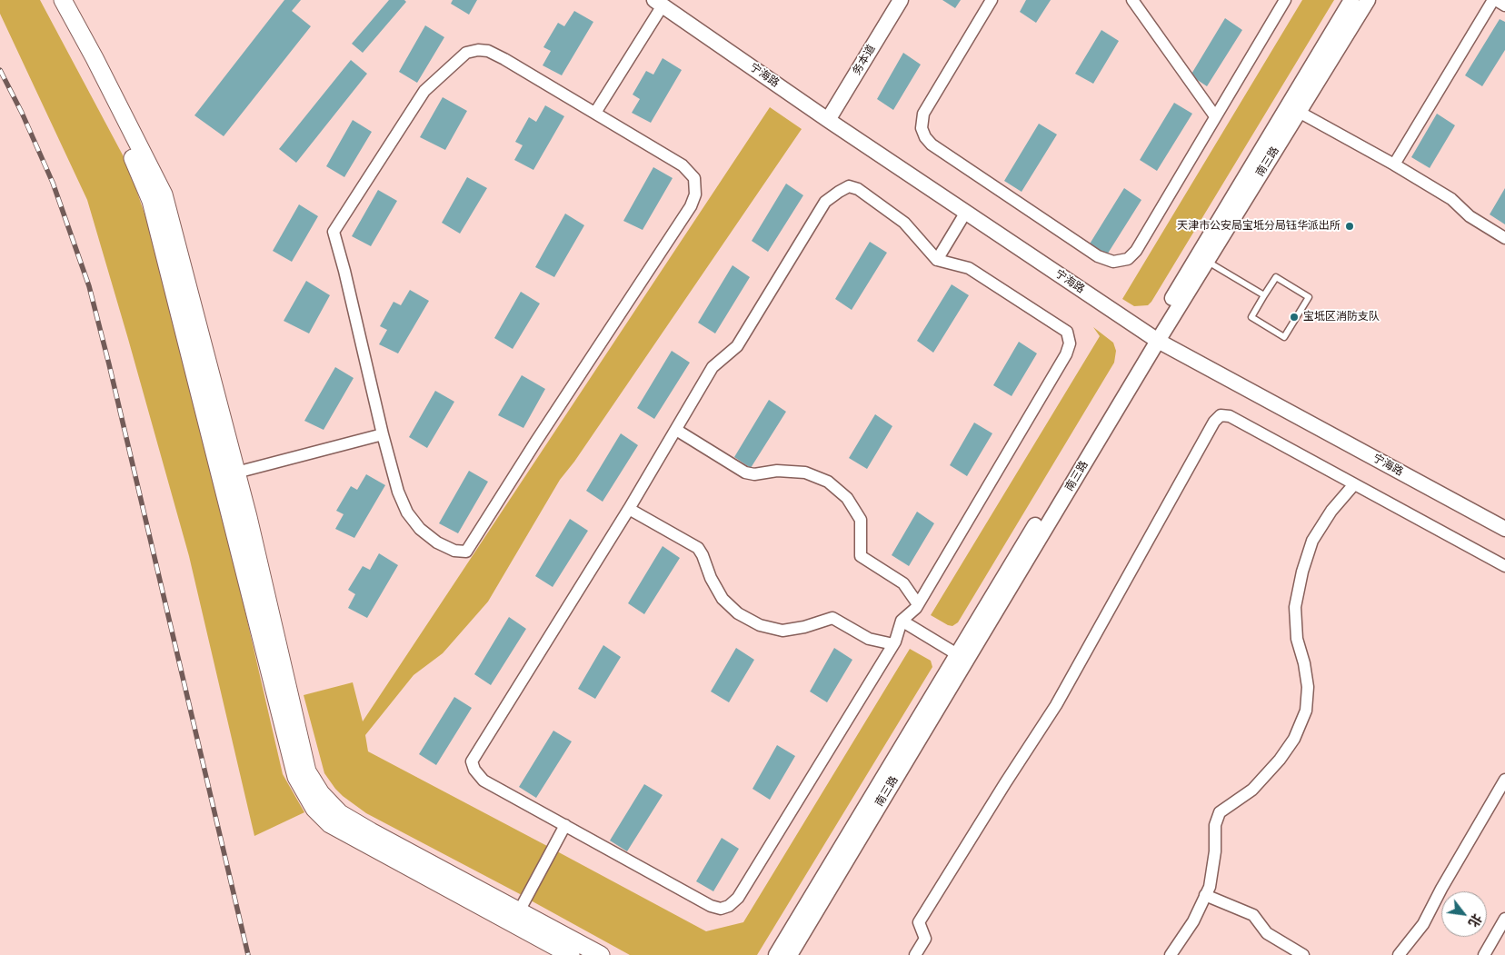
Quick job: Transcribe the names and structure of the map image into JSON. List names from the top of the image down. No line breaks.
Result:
{"streets":{"street":["务本道","宁海路","南三路"]},"crossings":[["务本道","宁海路"],["宁海路","南三路"]],"places":["天津市公安局宝坻分局钰华派出所","宝坻区消防支队"],"north":"bottom right"}
